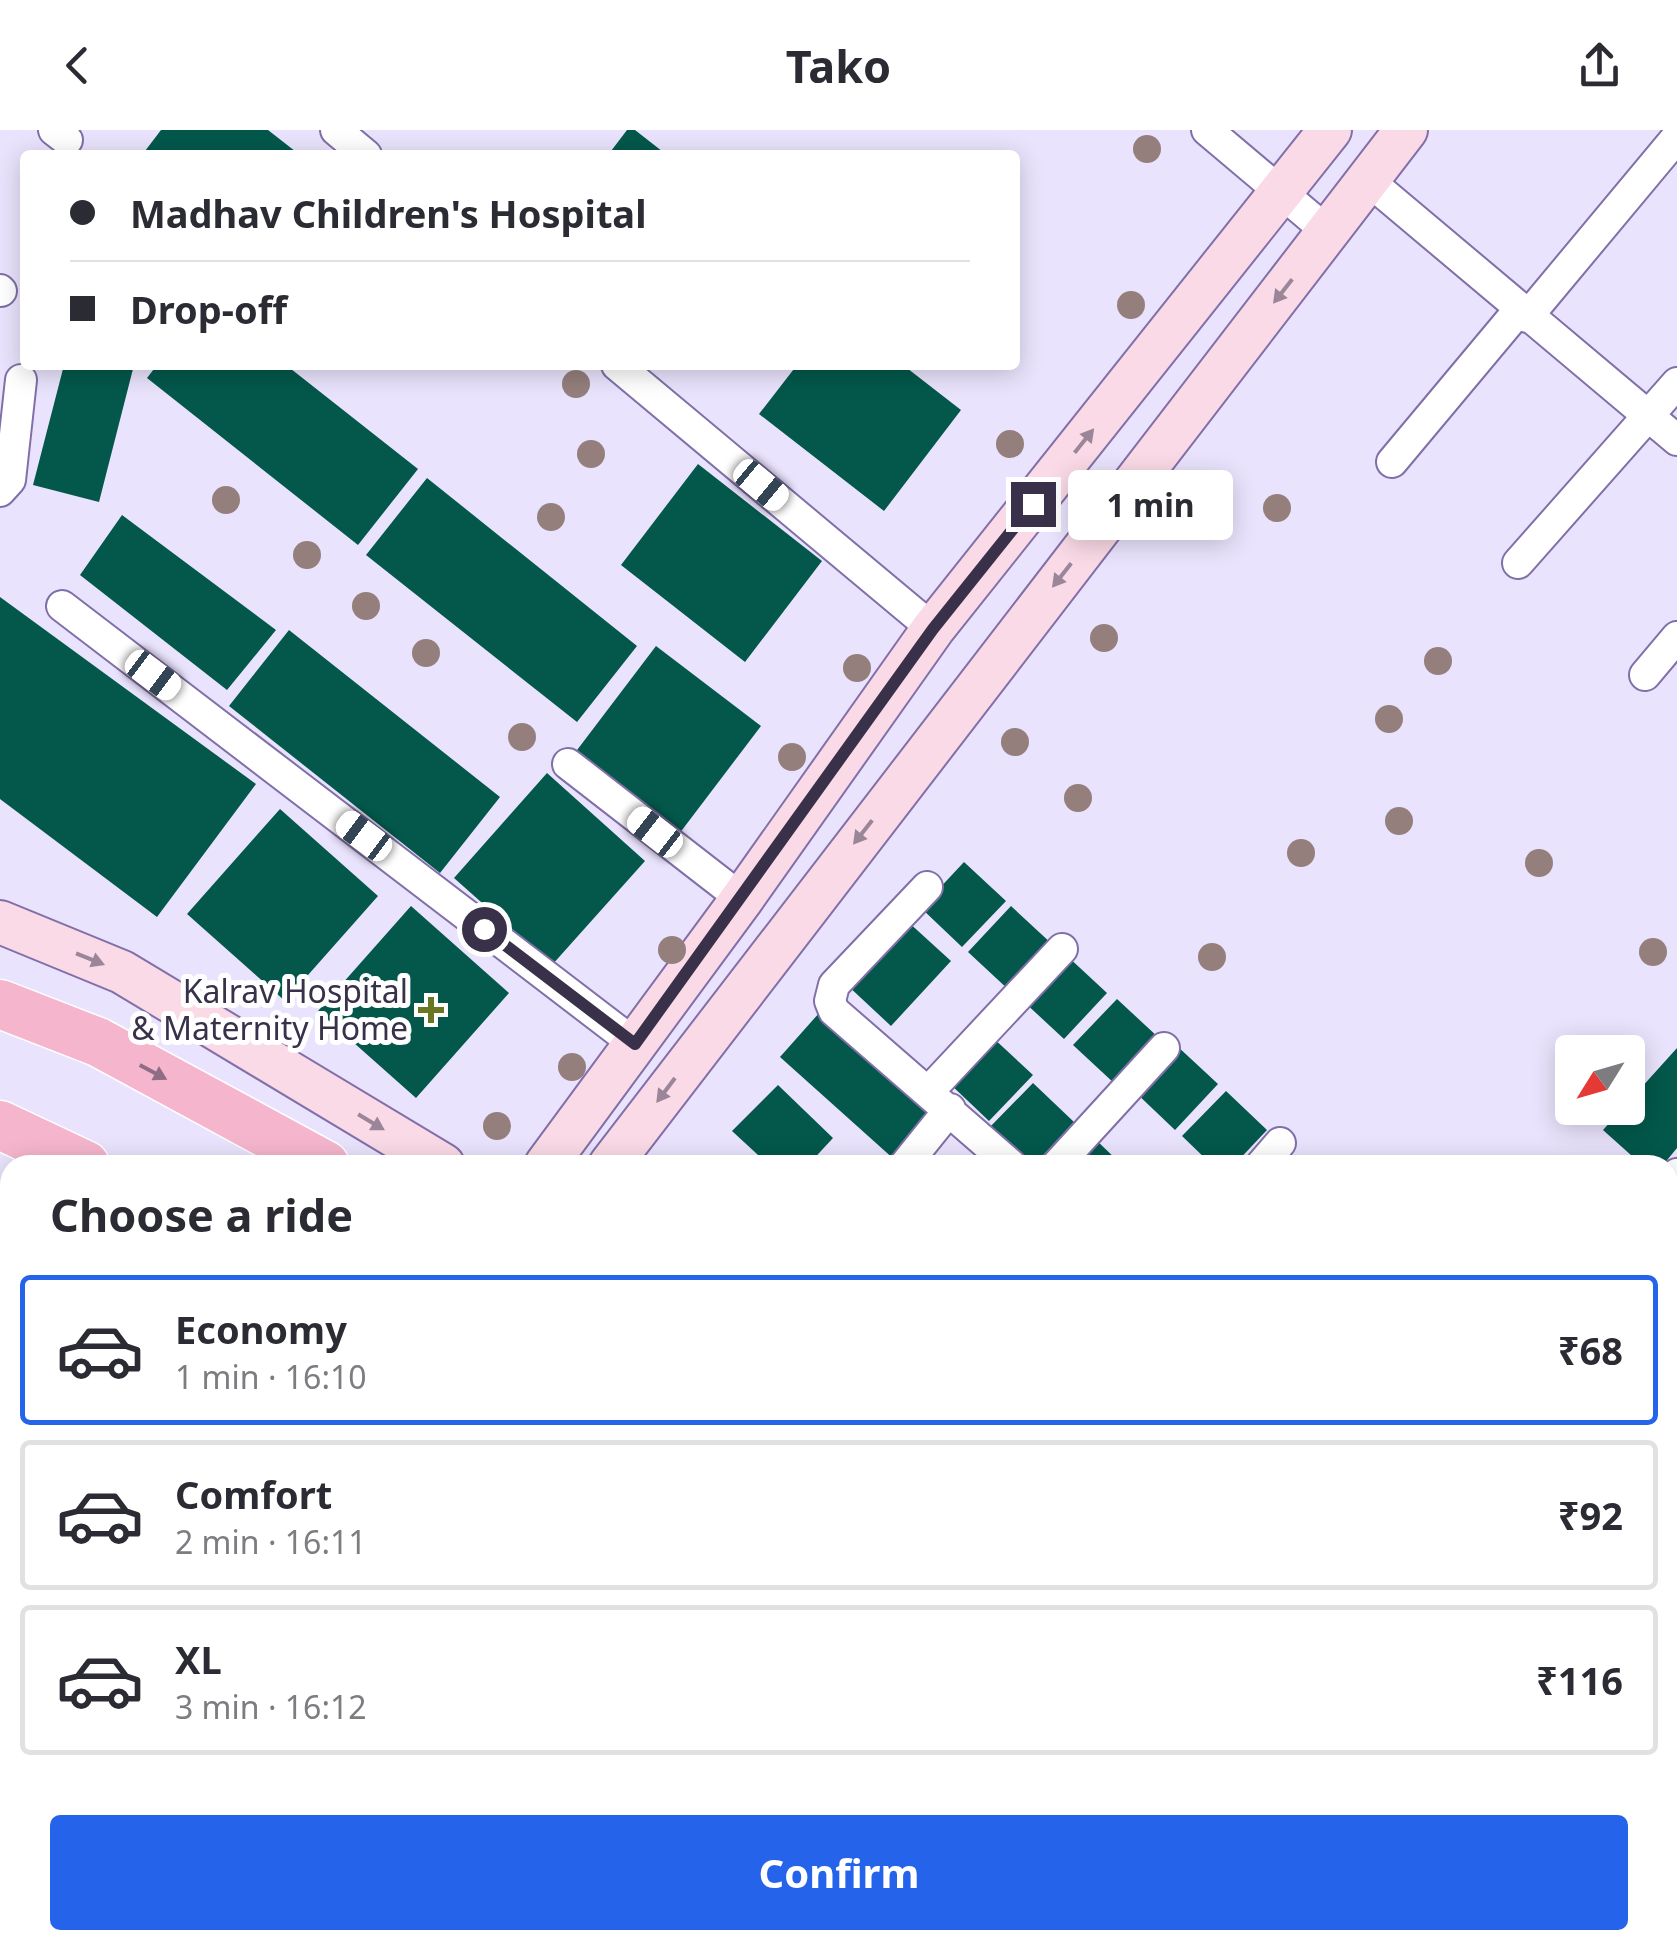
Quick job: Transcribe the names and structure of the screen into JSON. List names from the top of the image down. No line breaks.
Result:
{"places":{"health":["Kalrav Hospital & Maternity Home"]},"north":"bottom left","page":{"header":"Tako","banner":["Madhav Children's Hospital","Drop-off"],"bubble":"1 min","heading":"Choose a ride","list":[{"name":"Economy","note":"1 min · 16:10","value":"₹68"},{"name":"Comfort","note":"2 min · 16:11","value":"₹92"},{"name":"XL","note":"3 min · 16:12","value":"₹116"}],"buttons":"Confirm"}}
